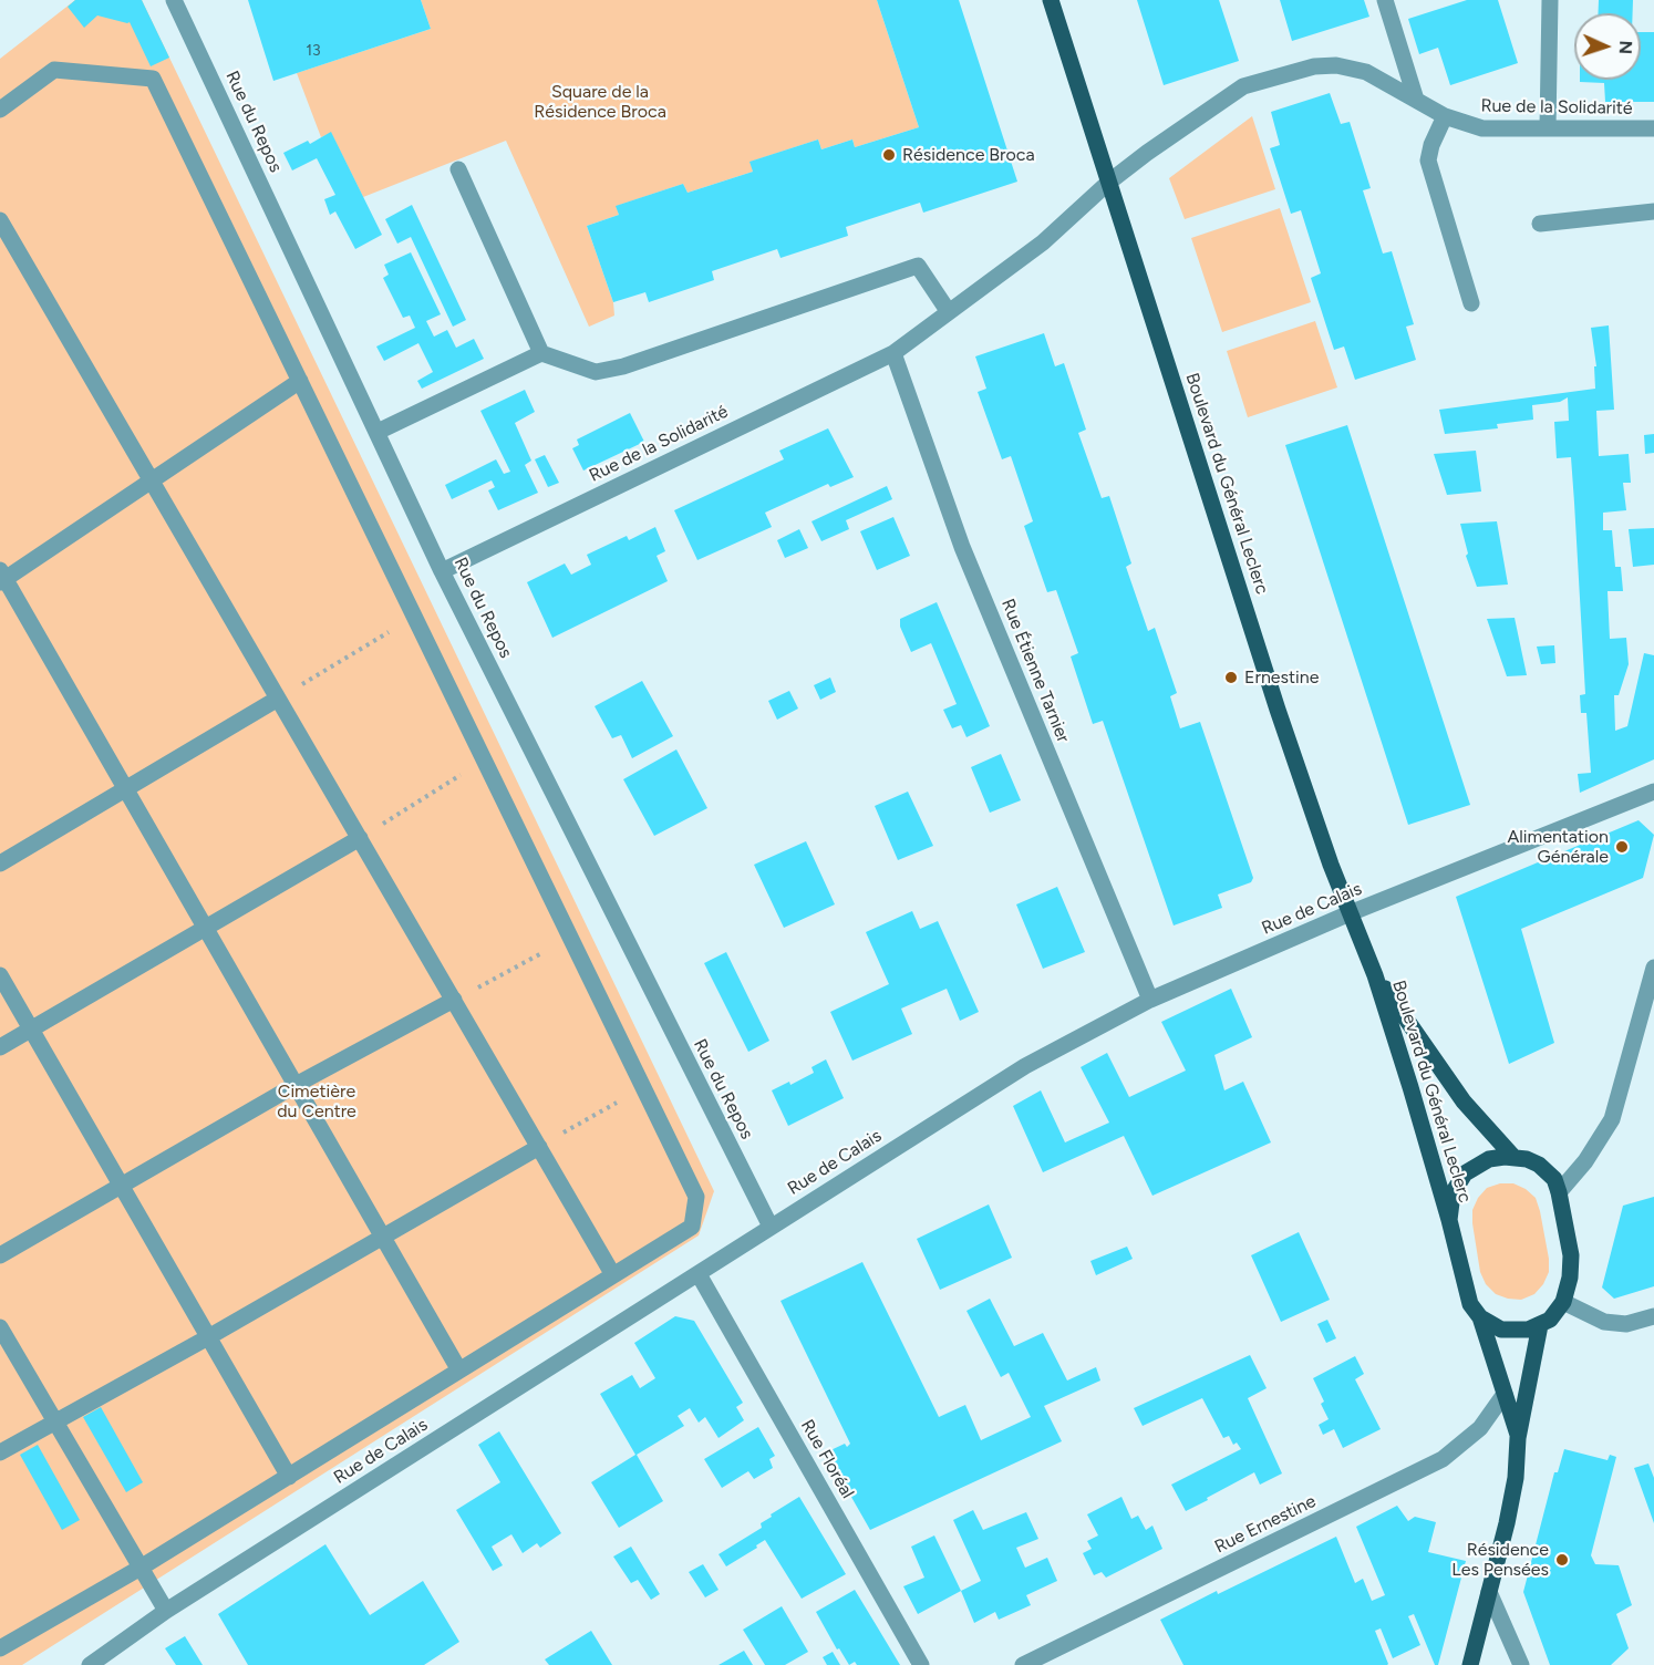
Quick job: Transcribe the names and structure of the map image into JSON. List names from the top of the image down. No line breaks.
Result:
{"streets":{"main road":["Boulevard du Général Leclerc"],"street":["Rue de la Solidarité","Rue du Repos","Rue Étienne Tarnier","Rue de Calais","Rue Floréal","Rue Ernestine"]},"crossings":[["Rue de la Solidarité","Rue du Repos"],["Rue de la Solidarité","Boulevard du Général Leclerc"],["Rue de la Solidarité","Rue Étienne Tarnier"],["Rue du Repos","Rue de Calais"],["Boulevard du Général Leclerc","Rue de Calais"],["Rue Étienne Tarnier","Rue de Calais"],["Rue de Calais","Rue Floréal"]],"parks":["Square de la Résidence Broca","Cimetière du Centre"],"places":["Résidence Broca","Ernestine","Alimentation Générale","Résidence Les Pensées"],"house_numbers":["13"],"north":"right"}
